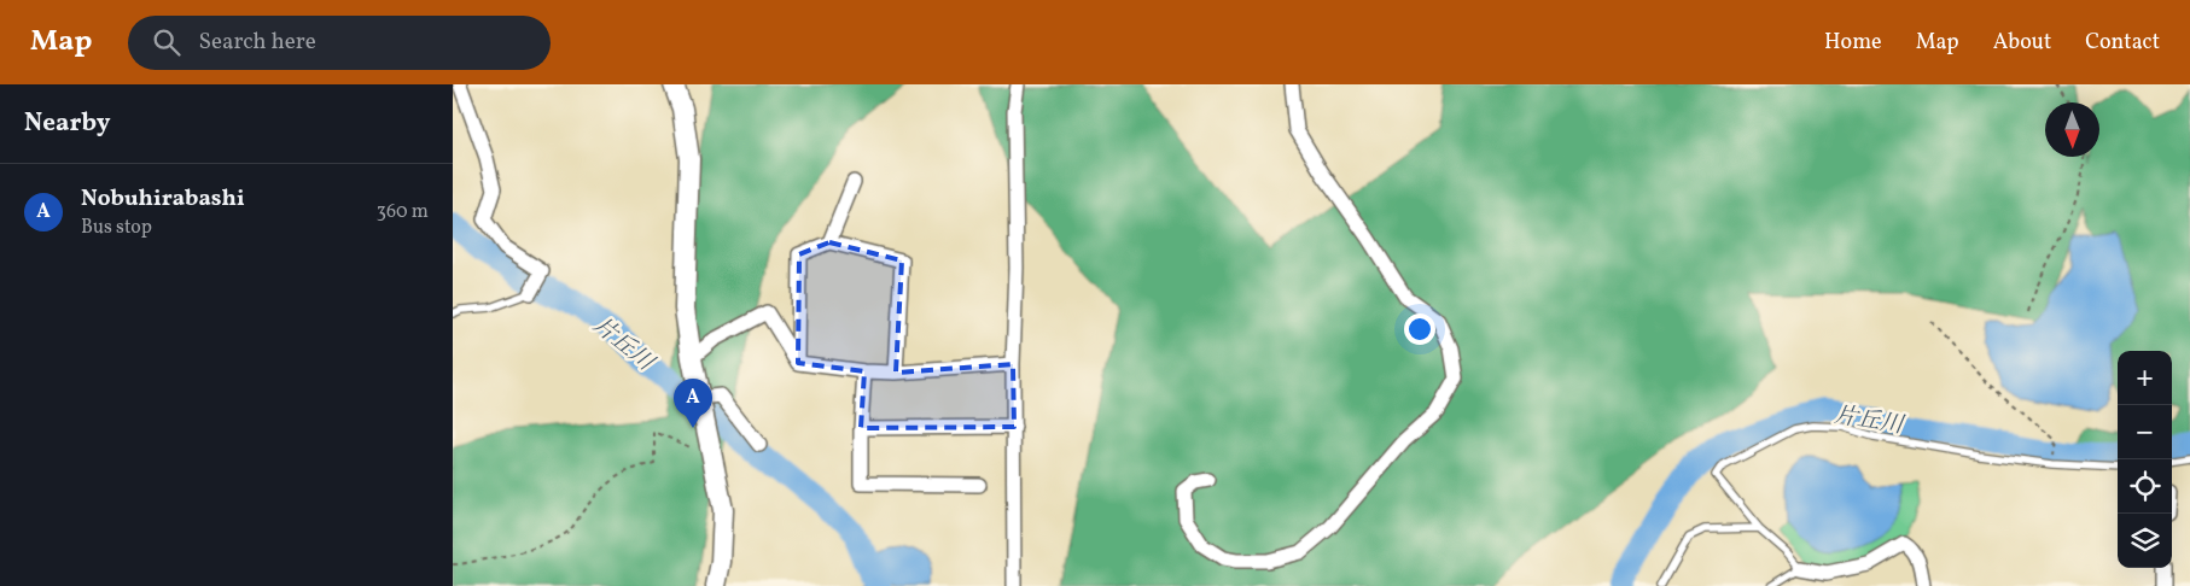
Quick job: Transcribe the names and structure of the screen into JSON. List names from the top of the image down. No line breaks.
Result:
{"water":["片丘川"],"north":"bottom","page":{"header":"Map","search":"Search here","nav":["Home","Map","About","Contact"],"heading":"Nearby","list":[{"mark":"A","name":"Nobuhirabashi","note":"Bus stop","value":"360 m"}],"map_buttons":["+","−"],"pins":"A"}}
